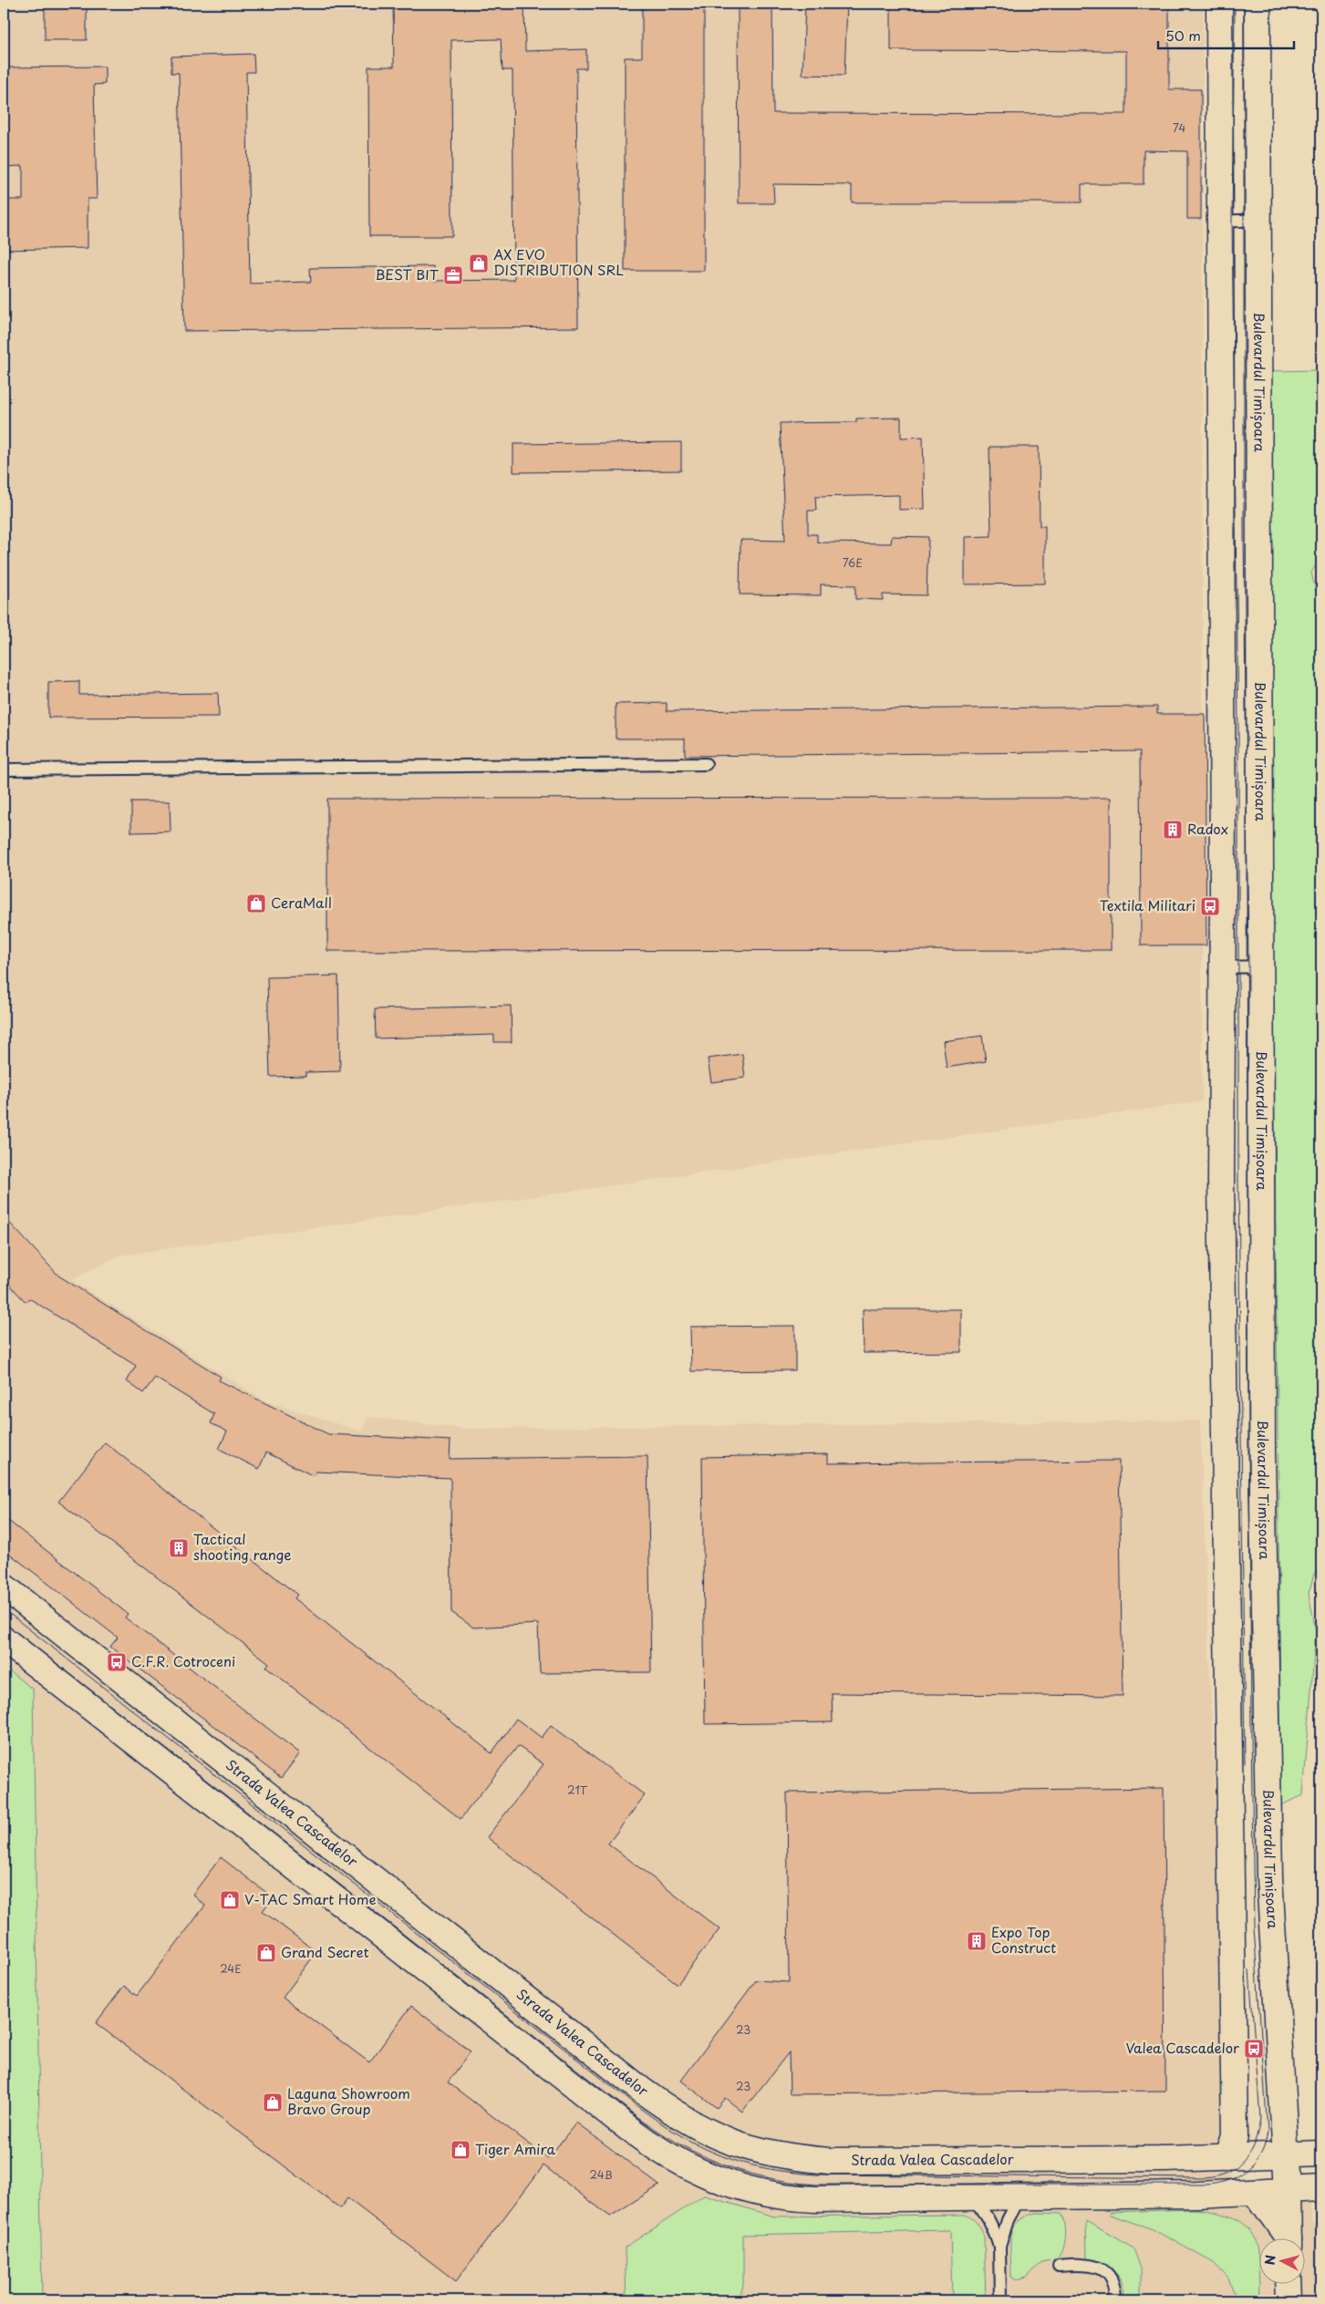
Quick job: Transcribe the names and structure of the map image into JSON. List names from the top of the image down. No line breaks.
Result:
{"streets":{"main road":["Bulevardul Timișoara","Strada Valea Cascadelor"]},"crossings":[["Bulevardul Timișoara","Strada Valea Cascadelor"]],"places":{"shop":["AX EVO DISTRIBUTION SRL","CeraMall","V-TAC Smart Home","Grand Secret","Laguna Showroom Bravo Group","Tiger Amira"],"office":["BEST BIT"],"building":["Radox","Tactical shooting range","Expo Top Construct"],"bus stop":["Textila Militari","C.F.R. Cotroceni","Valea Cascadelor"]},"house_numbers":["74","76E","21T","24E","23","23","24B"],"scale_bar":"50 m","north":"left"}
